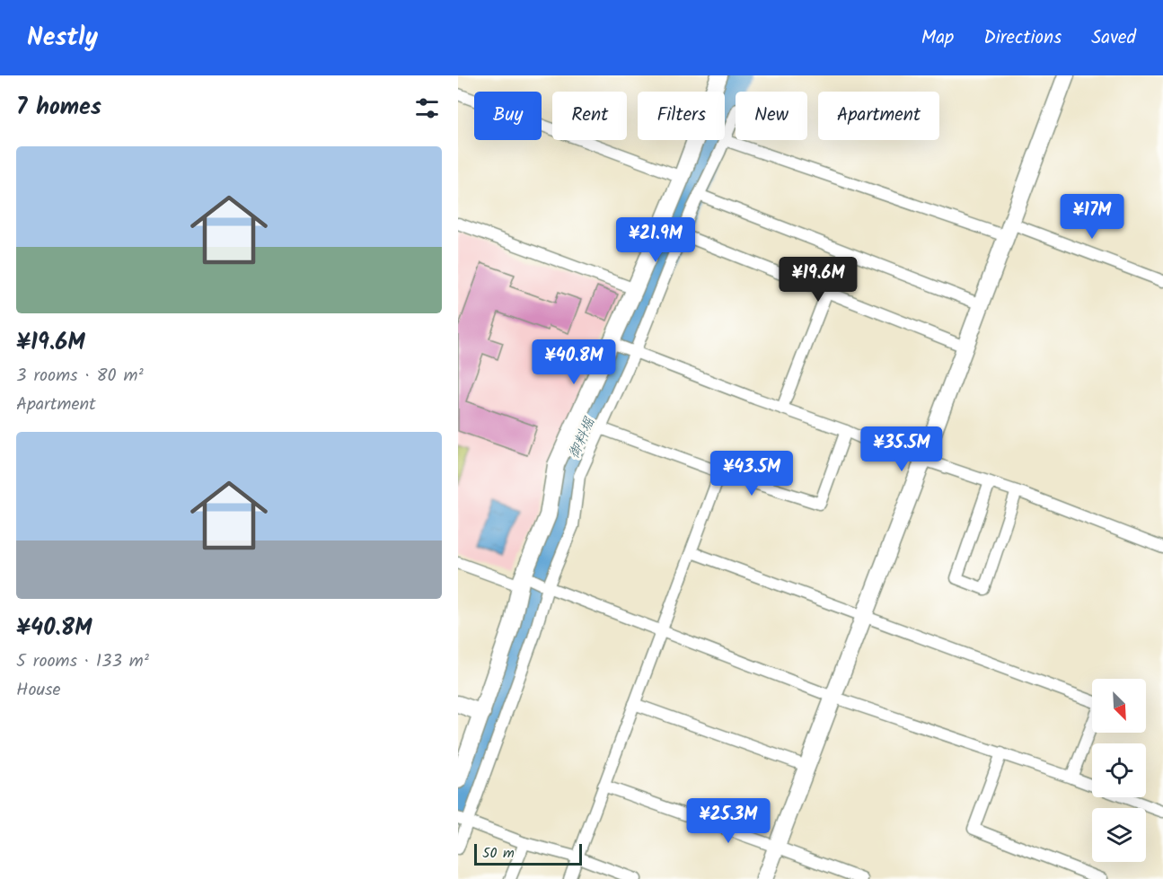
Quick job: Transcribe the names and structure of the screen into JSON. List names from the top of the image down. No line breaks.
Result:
{"water":["御料堀"],"scale_bar":"50 m","north":"bottom right","page":{"header":"Nestly","nav":["Map","Directions","Saved"],"heading":"7 homes","chip":["Buy","Rent","Filters","New","Apartment"],"list":[{"name":"¥19.6M","note":"3 rooms · 80 m² · Apartment"},{"name":"¥40.8M","note":"5 rooms · 133 m² · House"}],"price":["¥17M","¥21.9M","¥19.6M","¥40.8M","¥35.5M","¥43.5M","¥25.3M"],"scale":"50 m"}}
